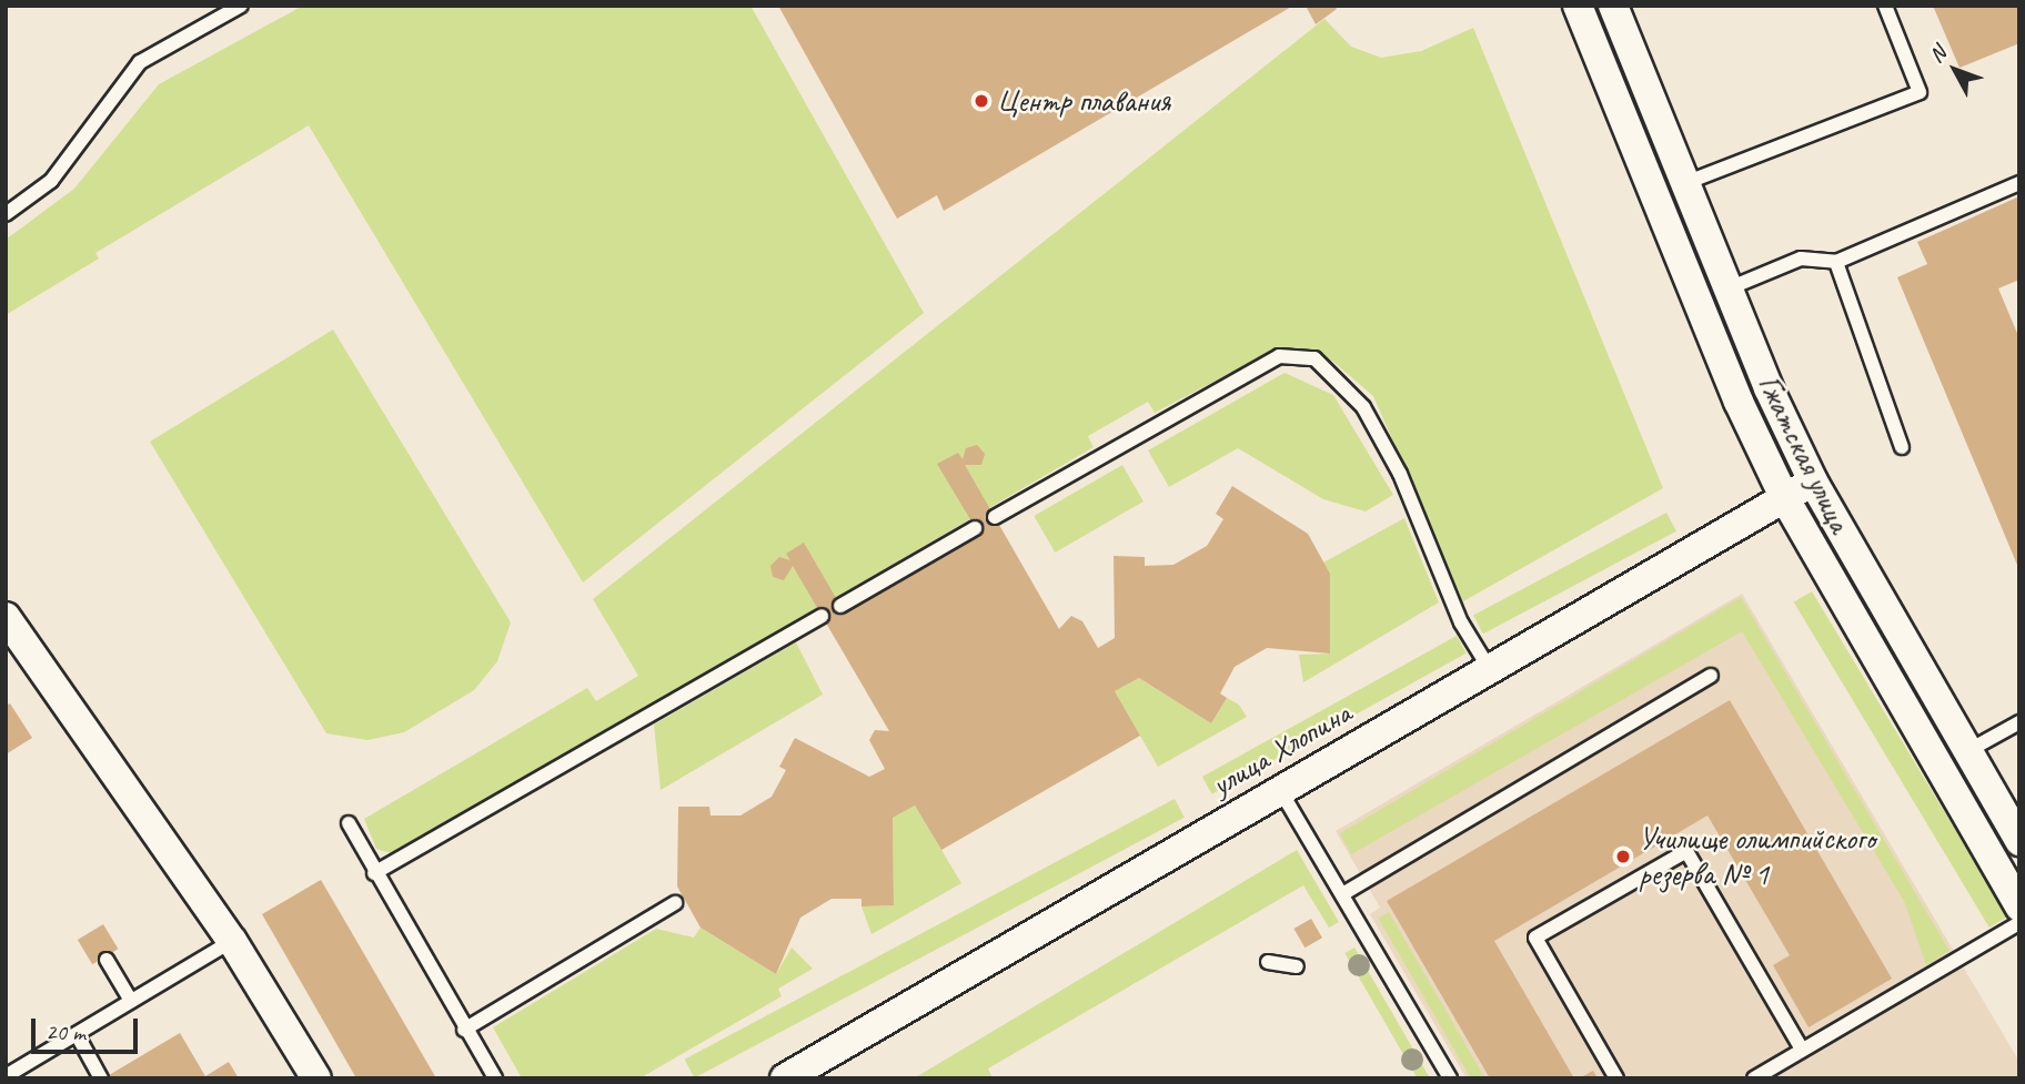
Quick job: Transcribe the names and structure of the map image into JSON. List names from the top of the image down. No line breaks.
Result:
{"streets":{"street":["Гжатская улица","улица Хлопина"]},"crossings":[["Гжатская улица","улица Хлопина"]],"places":["Центр плавания","Училище олимпийского резерва № 1"],"scale_bar":"20 m","north":"top left"}
